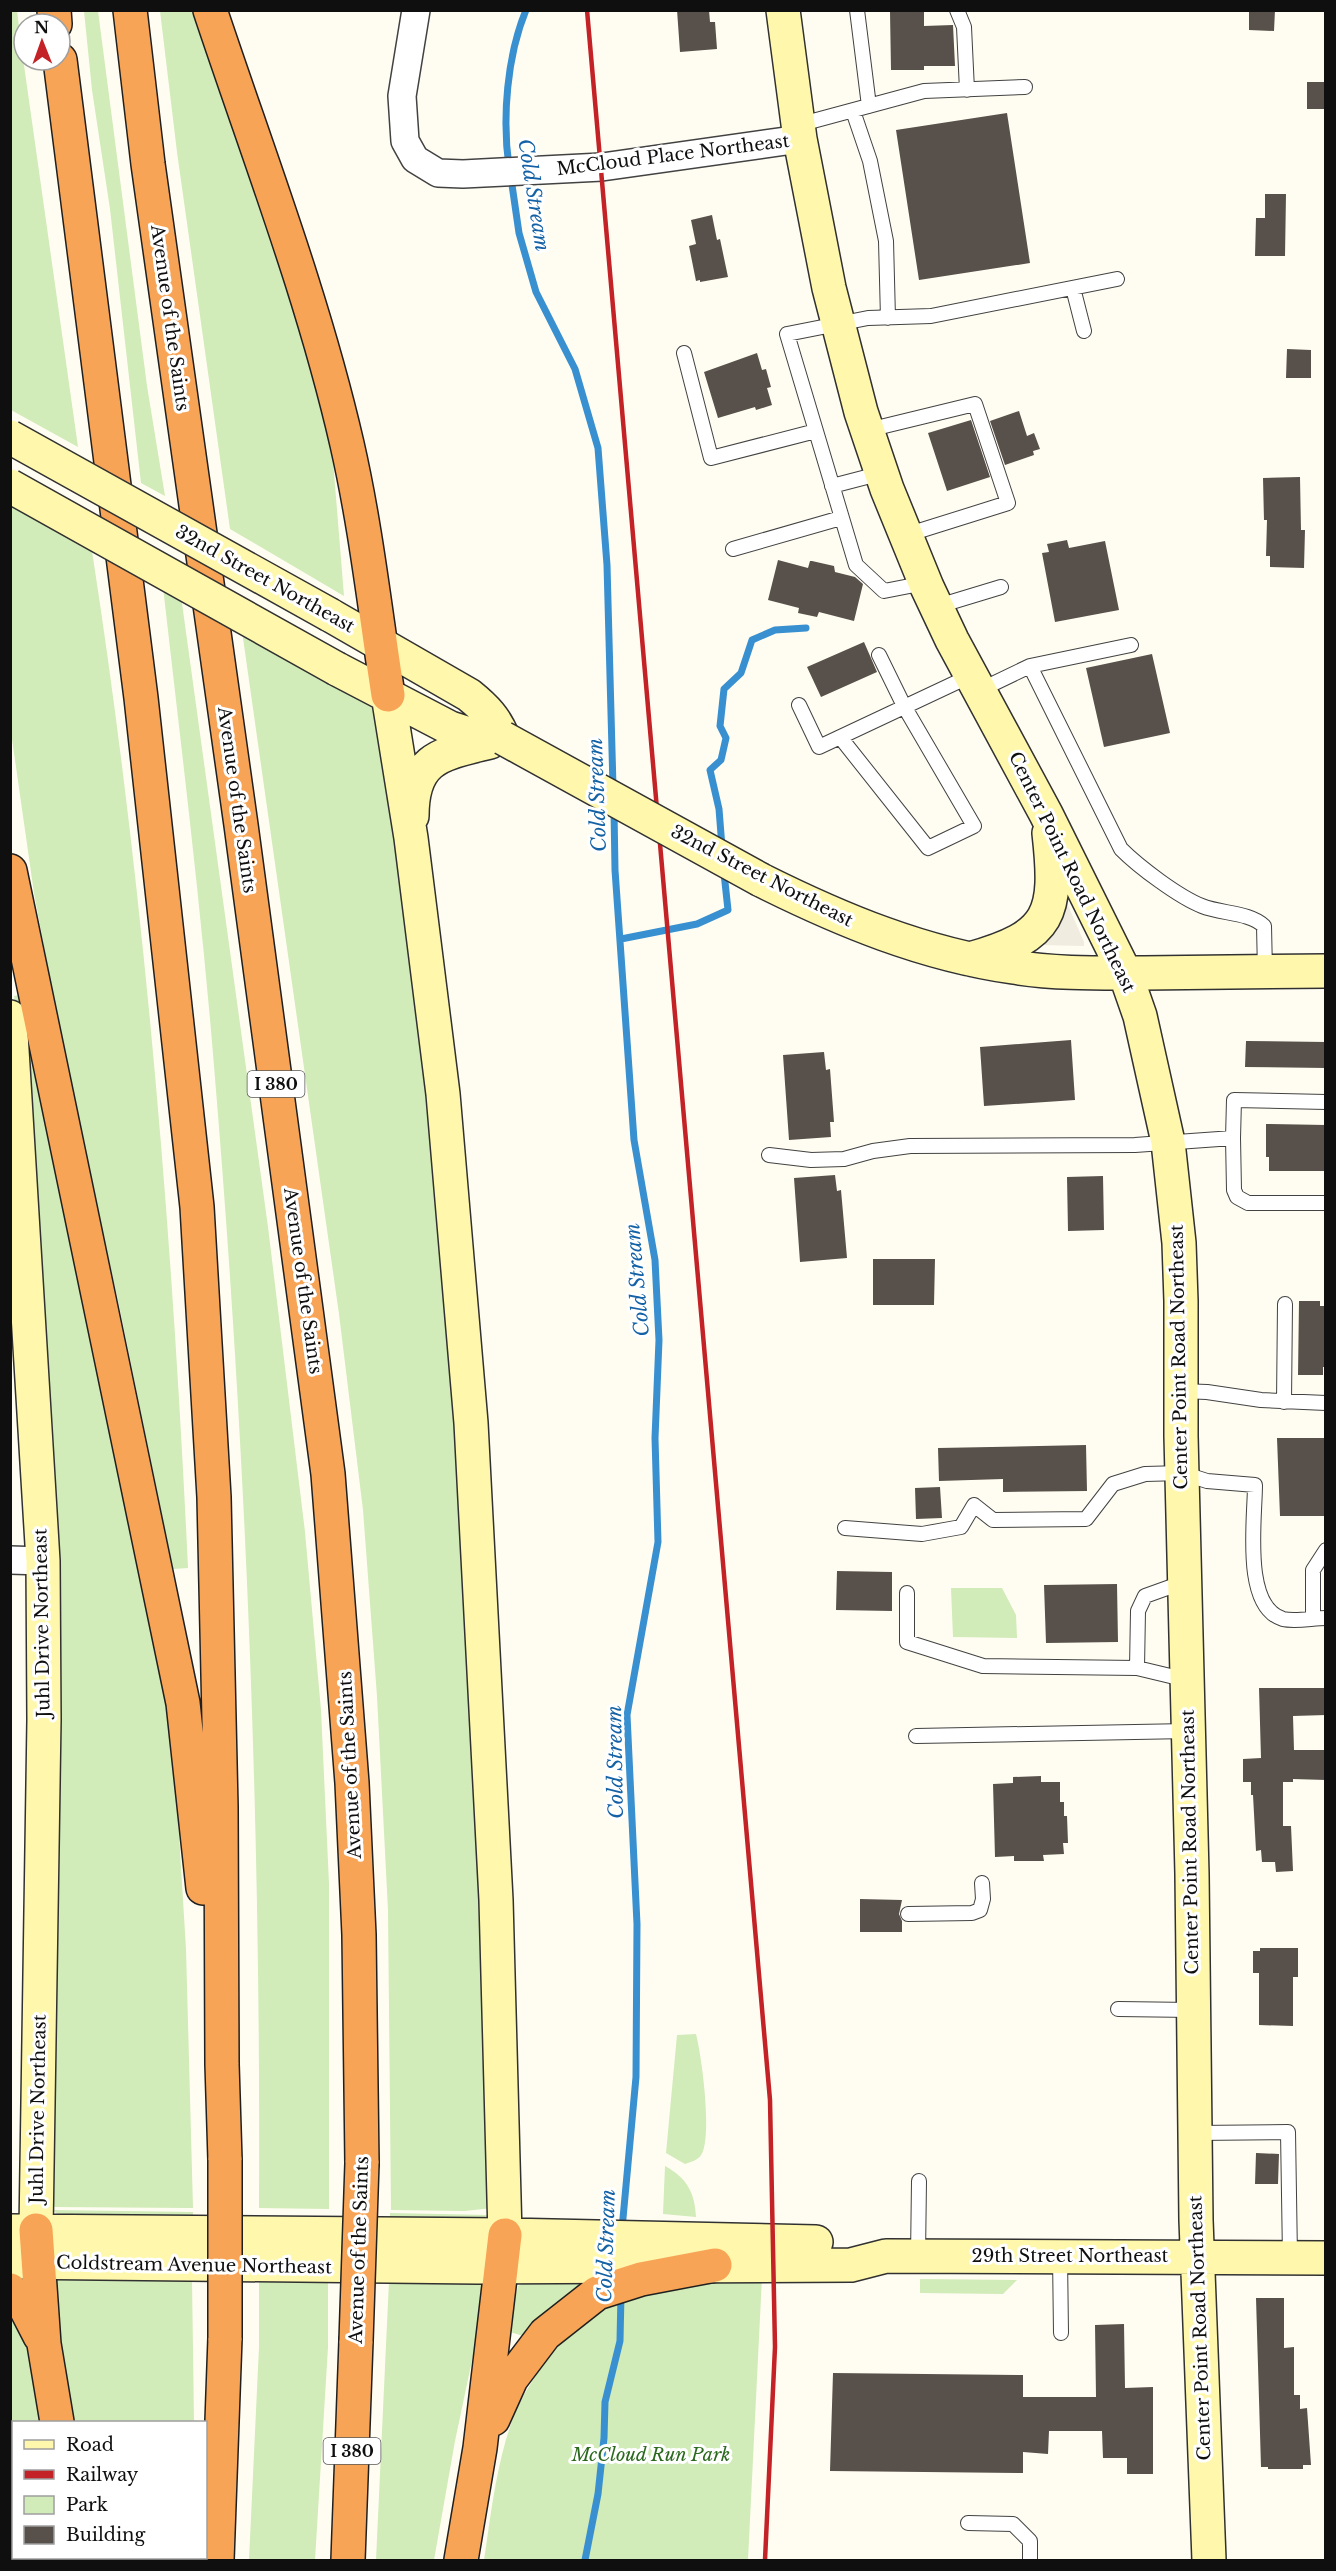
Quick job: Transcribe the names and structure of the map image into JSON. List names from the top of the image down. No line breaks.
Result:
{"streets":{"highway":["Avenue of the Saints","I 380"],"main road":["32nd Street Northeast","Center Point Road Northeast","Juhl Drive Northeast","29th Street Northeast","Coldstream Avenue Northeast"],"street":["McCloud Place Northeast"]},"crossings":[["McCloud Place Northeast","Center Point Road Northeast"],["32nd Street Northeast","Center Point Road Northeast"],["Center Point Road Northeast","29th Street Northeast"],["Juhl Drive Northeast","Coldstream Avenue Northeast"],["29th Street Northeast","Coldstream Avenue Northeast"]],"water":["Cold Stream"],"parks":["McCloud Run Park"],"legend":["Road","Railway","Park","Building"],"north":"top"}
